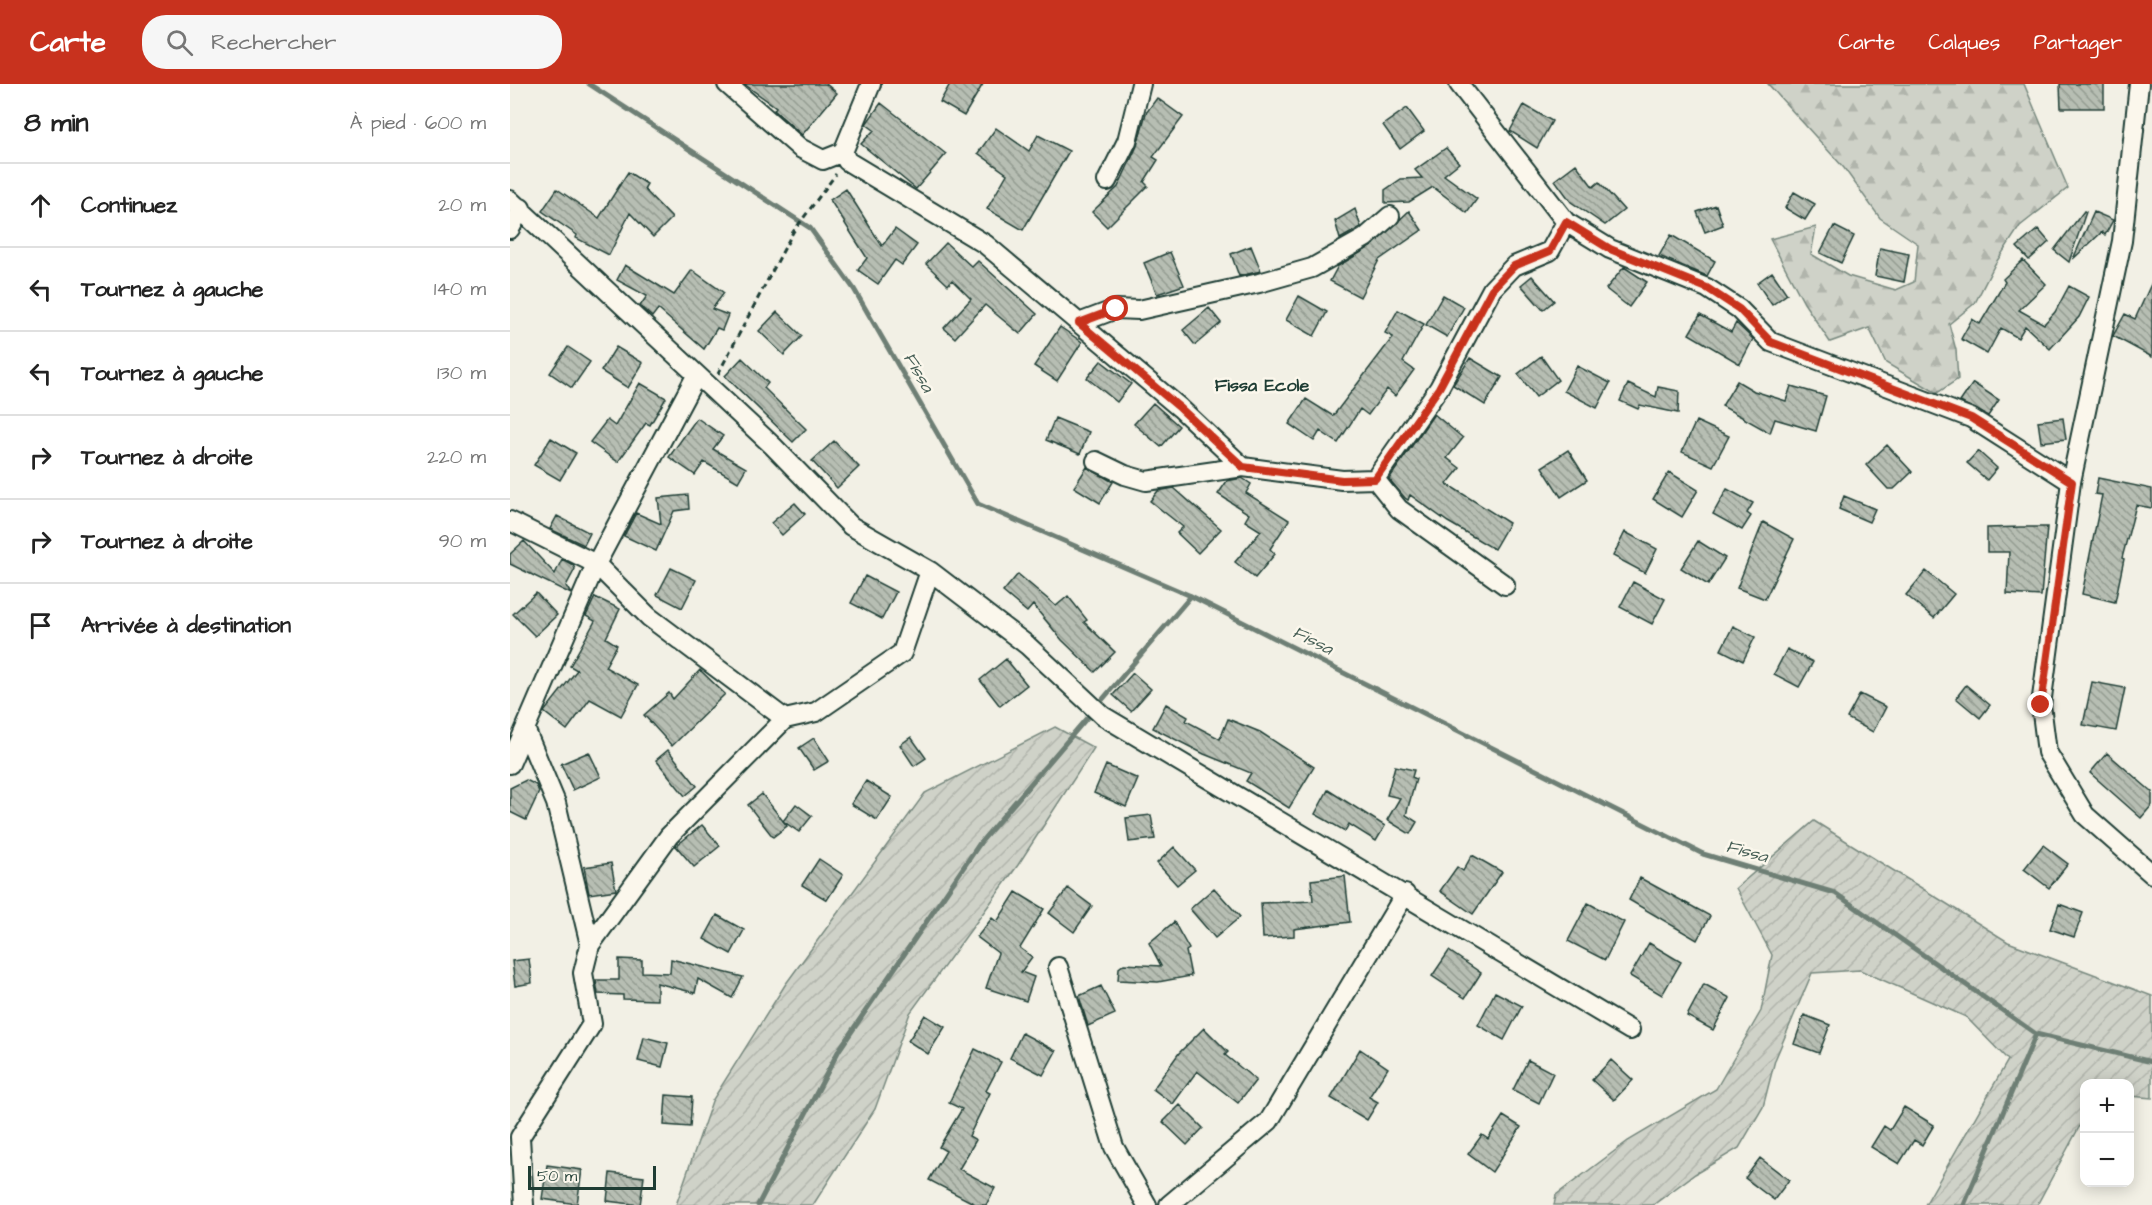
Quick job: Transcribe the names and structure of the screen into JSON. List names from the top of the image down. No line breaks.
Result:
{"districts":["Fissa Ecole"],"water":["Fissa"],"scale_bar":"50 m","page":{"header":"Carte","search":"Rechercher","nav":["Carte","Calques","Partager"],"heading":["8 min","À pied · 600 m"],"list":[["Continuez","20 m"],["Tournez à gauche","140 m"],["Tournez à gauche","130 m"],["Tournez à droite","220 m"],["Tournez à droite","90 m"],"Arrivée à destination"],"map_buttons":["+","−"],"scale":"50 m"}}
